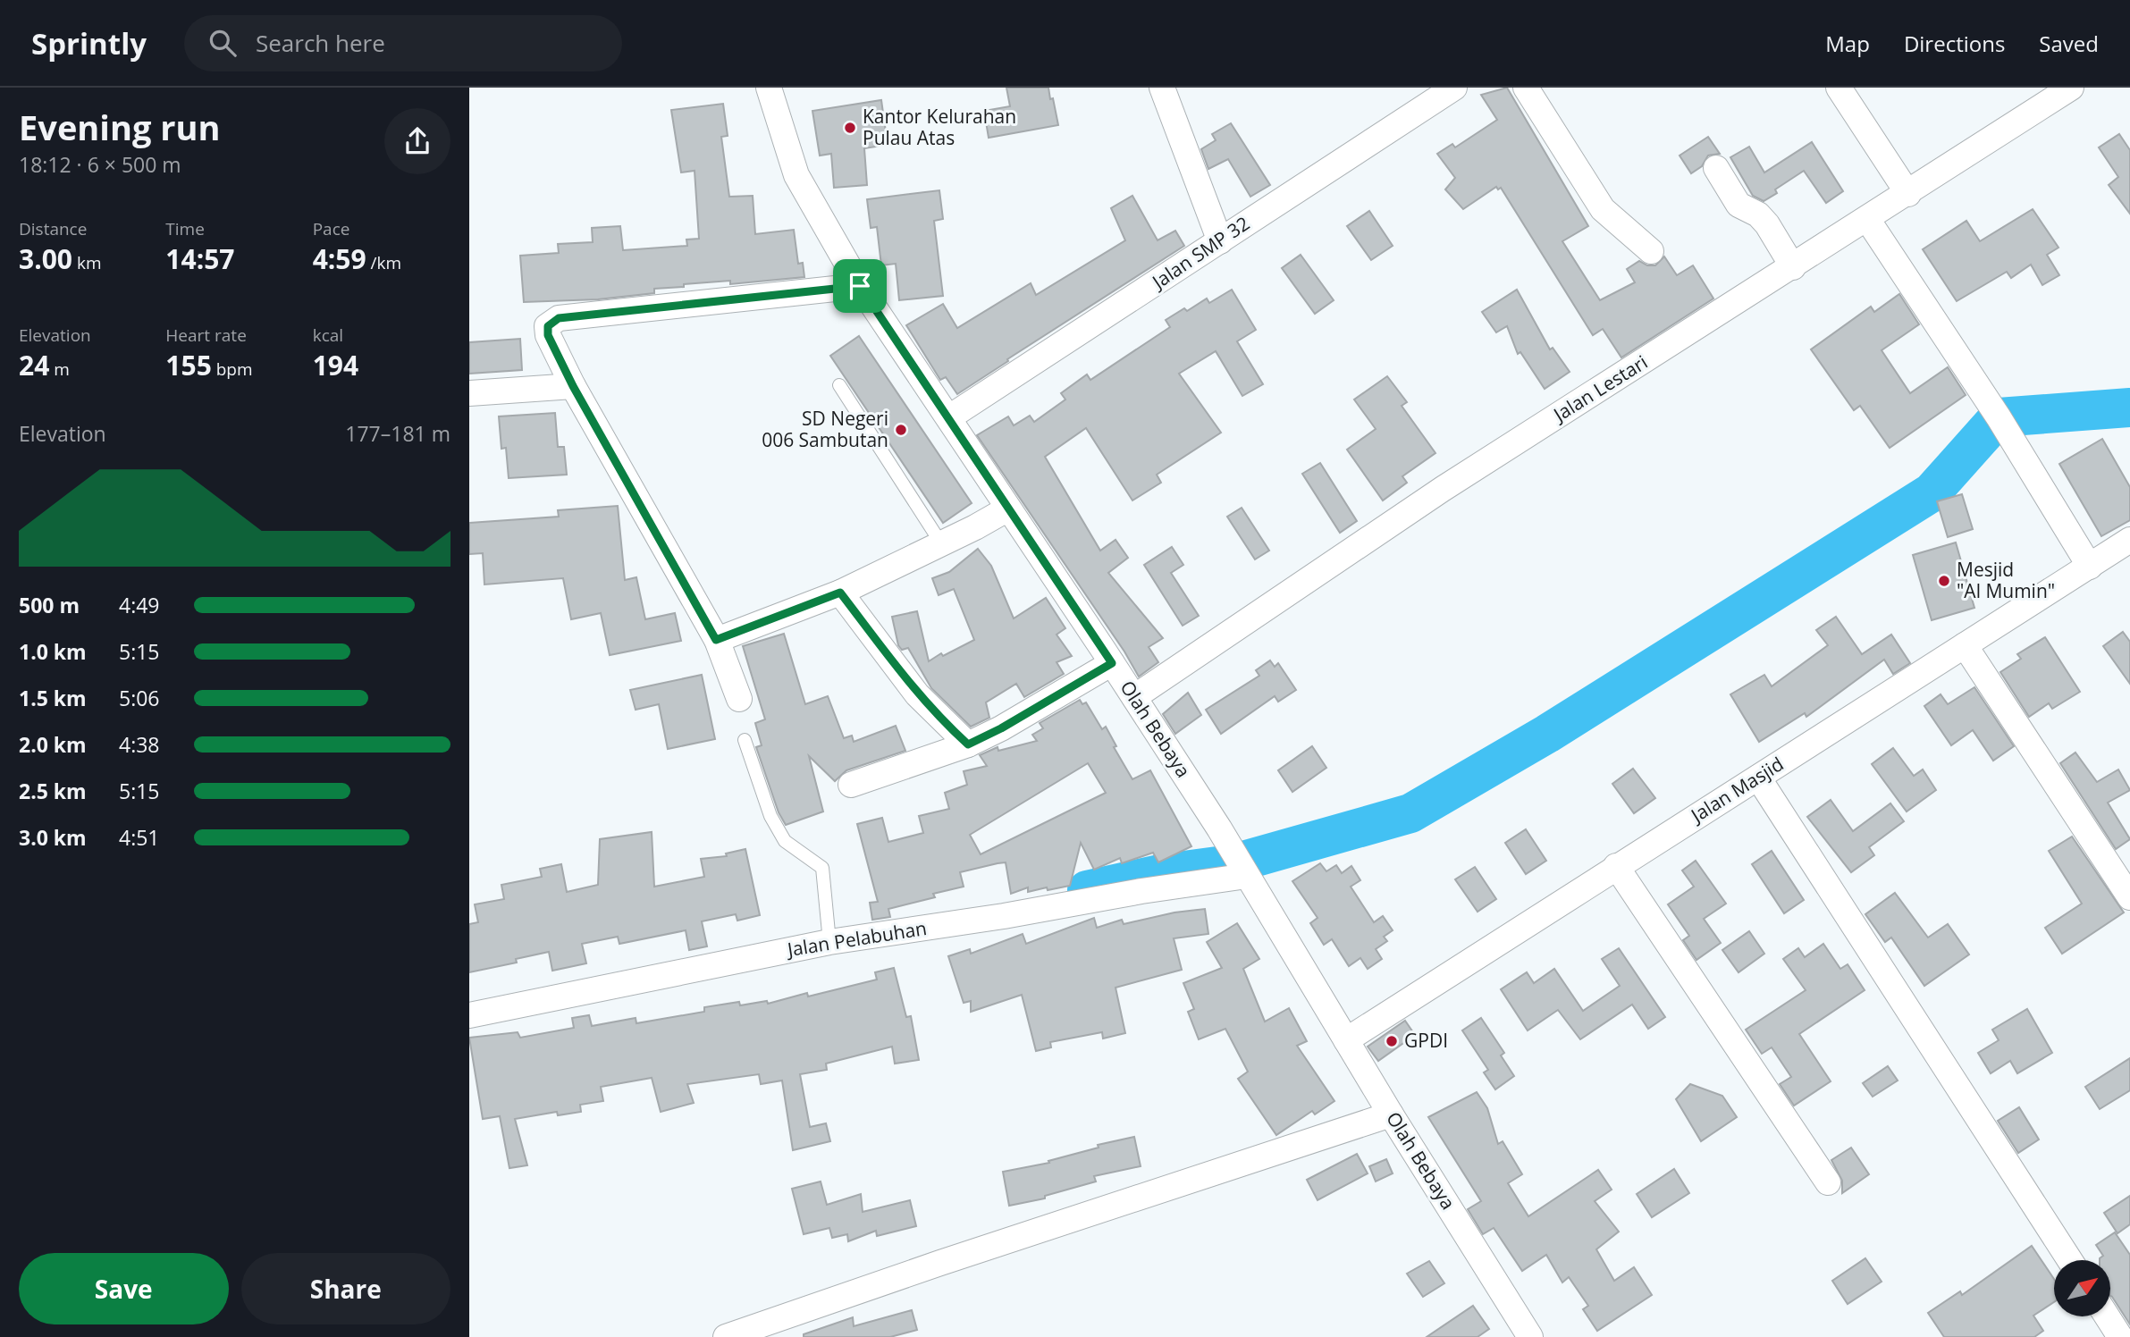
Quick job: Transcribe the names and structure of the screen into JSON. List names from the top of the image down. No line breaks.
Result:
{"streets":{"street":["Jalan SMP 32","Jalan Lestari","Olah Bebaya","Jalan Masjid","Jalan Pelabuhan"]},"crossings":[["Jalan SMP 32","Olah Bebaya"],["Jalan Lestari","Olah Bebaya"],["Olah Bebaya","Jalan Masjid"],["Olah Bebaya","Jalan Pelabuhan"]],"places":["Kantor Kelurahan Pulau Atas","SD Negeri 006 Sambutan","Mesjid \"Al Mumin\"","GPDI"],"north":"top right","page":{"header":"Sprintly","search":"Search here","nav":["Map","Directions","Saved"],"heading":["Evening run","18:12 · 6 × 500 m"],"stats":[["Distance","3.00 km"],["Time","14:57"],["Pace","4:59 /km"],["Elevation","24 m"],["Heart rate","155 bpm"],["kcal","194"]],"chart":["Elevation","177–181 m"],"list":[{"name":"500 m","note":"4:49"},{"name":"1.0 km","note":"5:15"},{"name":"1.5 km","note":"5:06"},{"name":"2.0 km","note":"4:38"},{"name":"2.5 km","note":"5:15"},{"name":"3.0 km","note":"4:51"}],"buttons":["Save","Share"]}}
